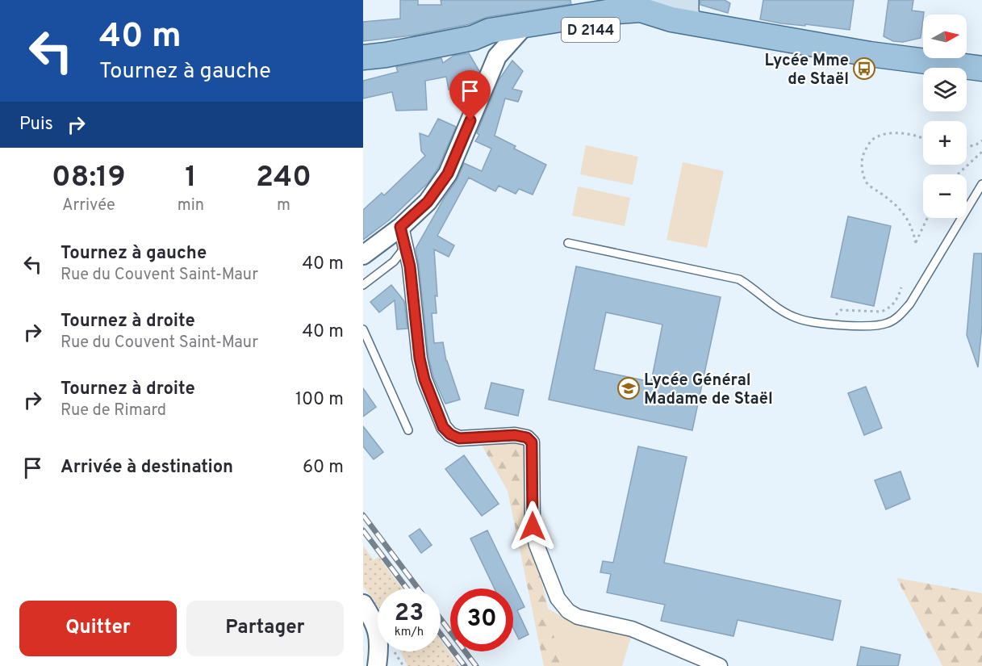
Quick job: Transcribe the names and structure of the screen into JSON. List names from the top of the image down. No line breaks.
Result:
{"streets":{"main road":["D 2144"]},"places":{"bus stop":["Lycée Mme de Staël"],"school or university":["Lycée Général Madame de Staël"]},"north":"right","page":{"turn":["40 m","Tournez à gauche"],"map_buttons":["+","−"],"then":"Puis","eta":["08:19","Arrivée","1","min","240","m"],"list":[{"name":"Tournez à gauche","note":"Rue du Couvent Saint-Maur","value":"40 m"},{"name":"Tournez à droite","note":"Rue du Couvent Saint-Maur","value":"40 m"},{"name":"Tournez à droite","note":"Rue de Rimard","value":"100 m"},{"name":"Arrivée à destination","value":"60 m"}],"speed":"23 km/h","limit":"30","buttons":["Quitter","Partager"]}}
